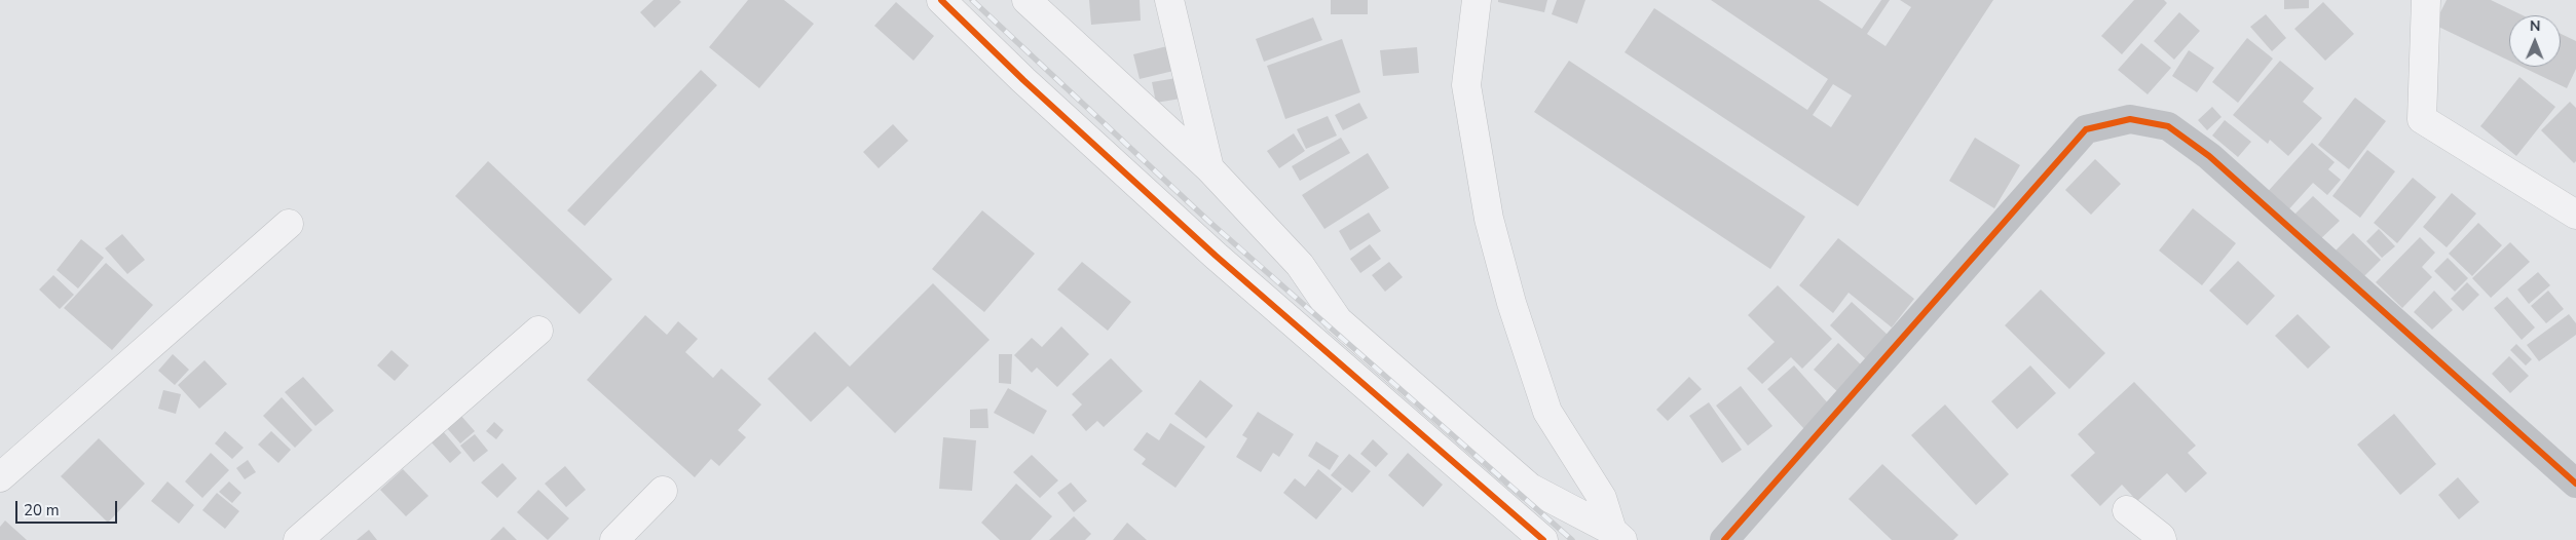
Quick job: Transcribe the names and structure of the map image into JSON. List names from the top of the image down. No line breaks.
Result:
{"scale_bar":"20 m","north":"top"}
